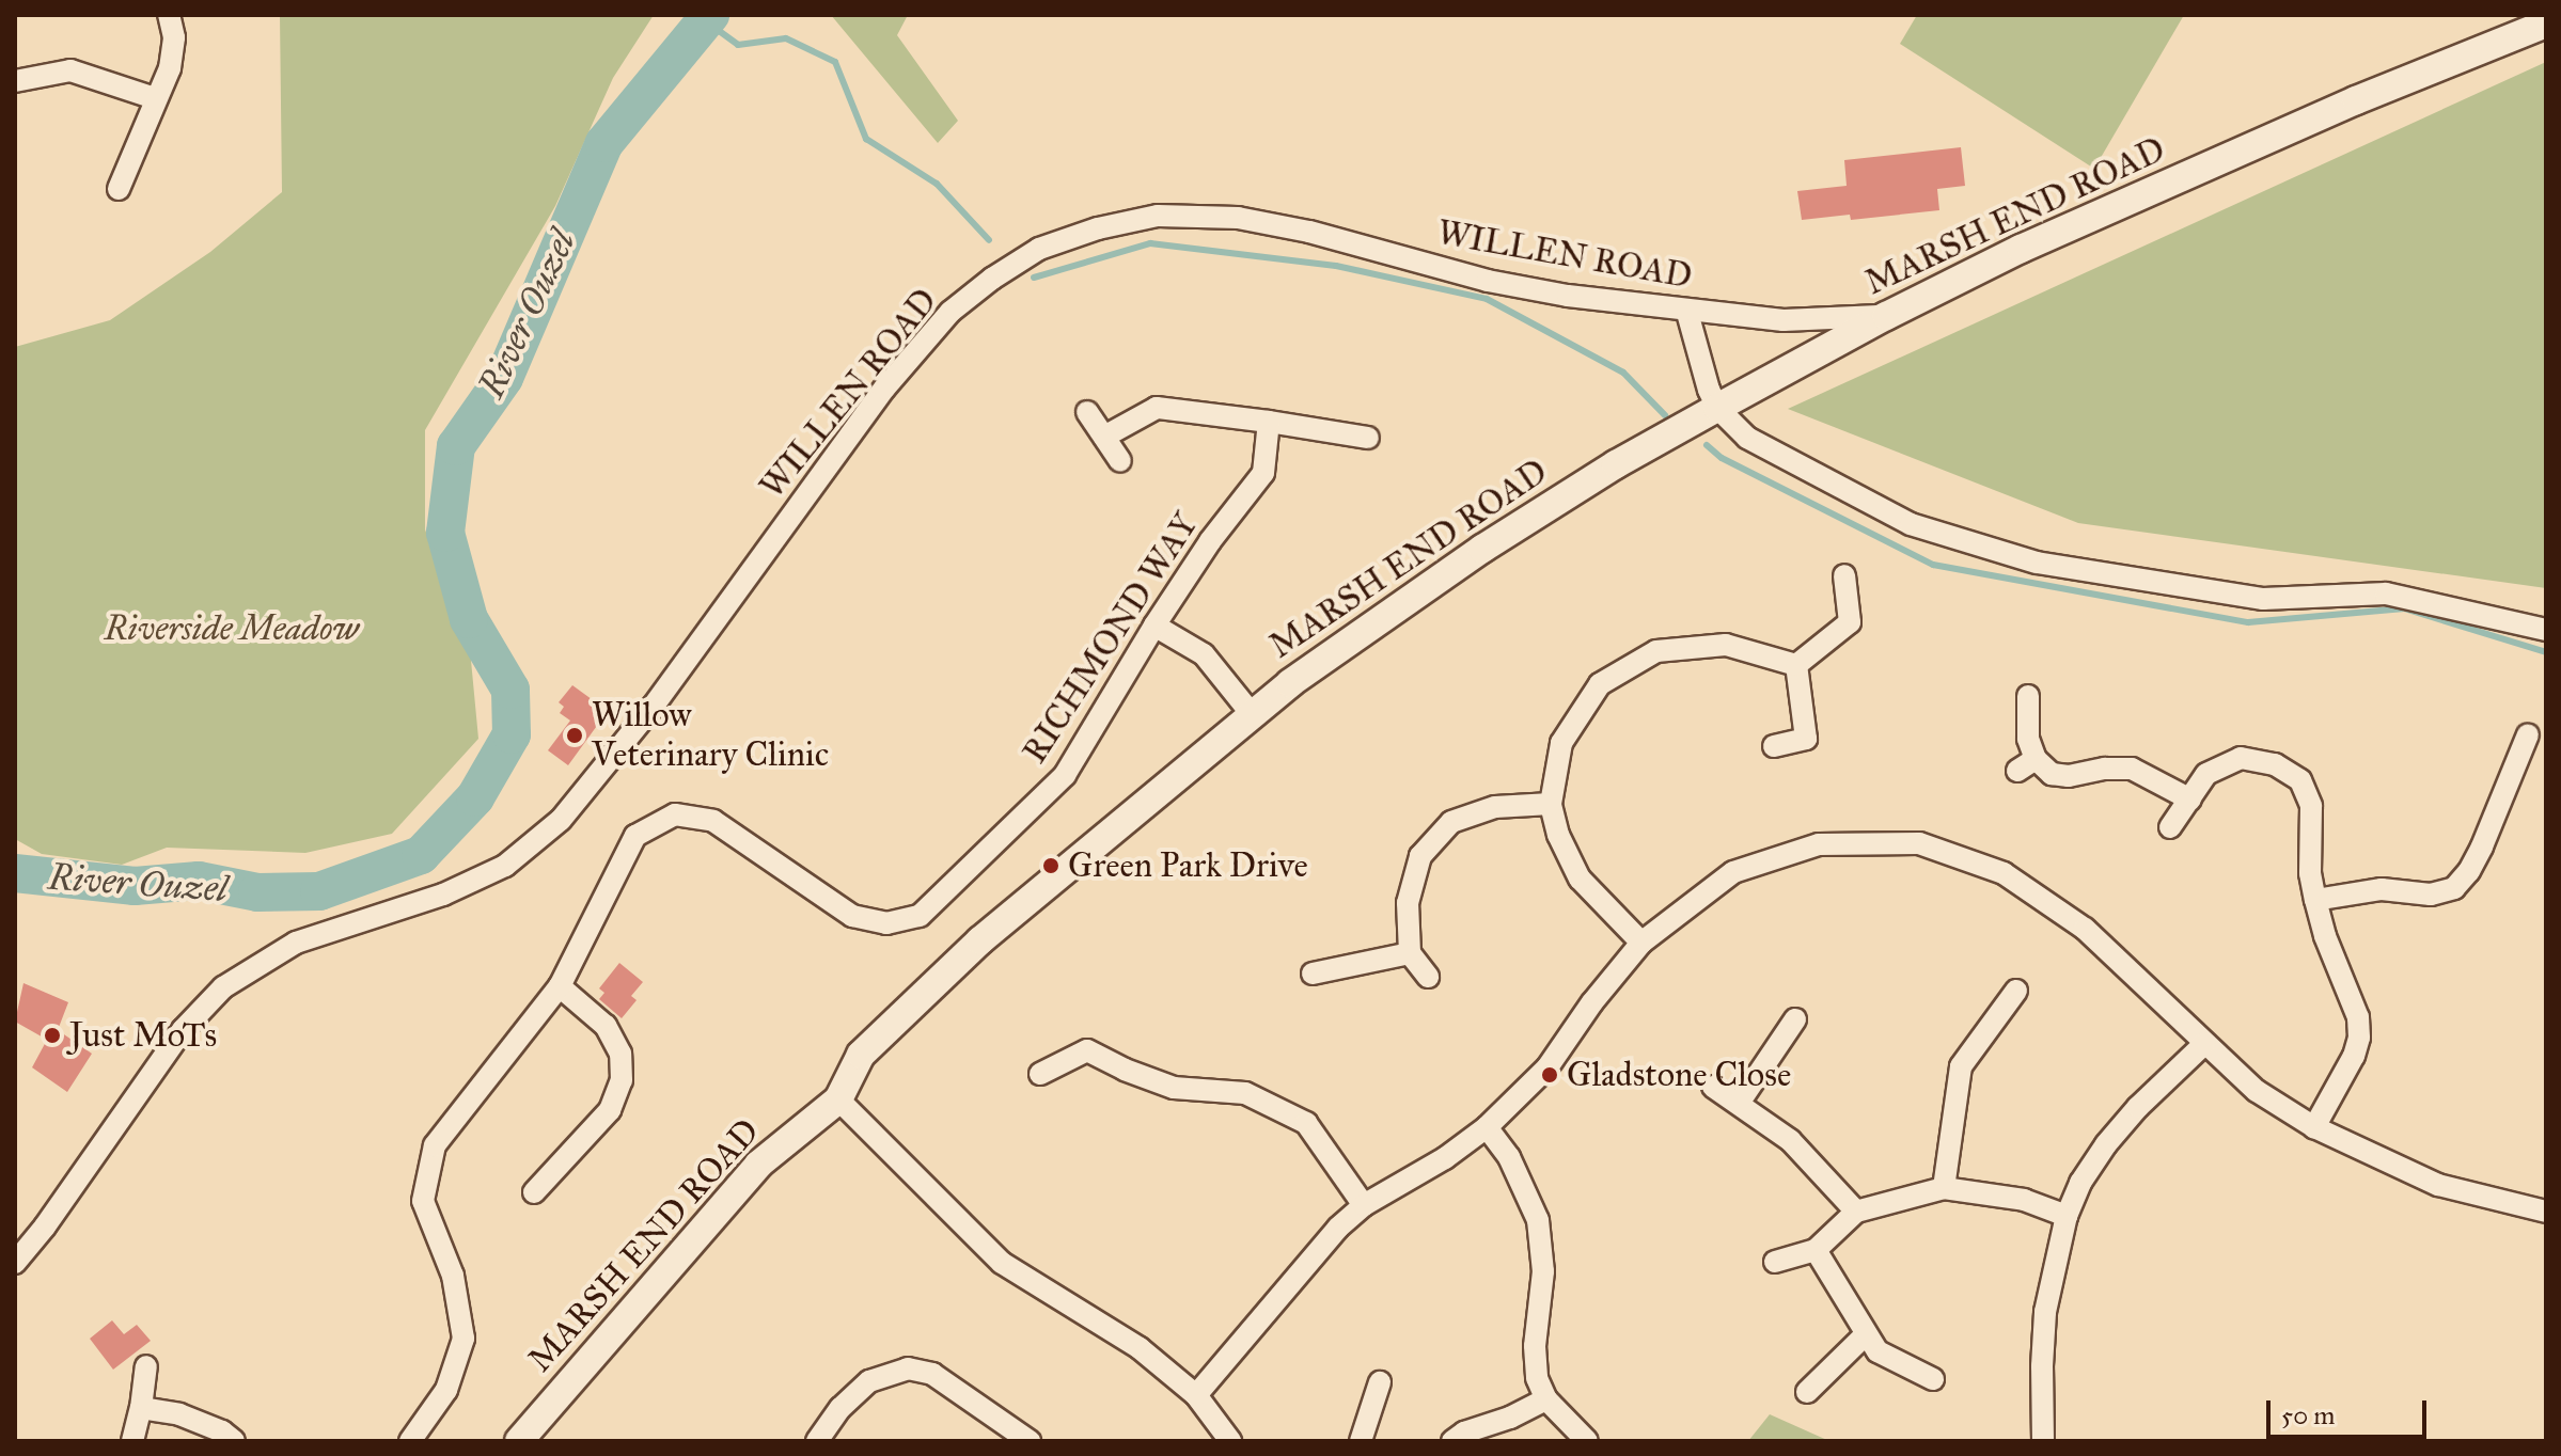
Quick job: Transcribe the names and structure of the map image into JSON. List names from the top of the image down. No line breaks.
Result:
{"streets":{"street":["MARSH END ROAD","WILLEN ROAD","RICHMOND WAY"]},"crossings":[["MARSH END ROAD","WILLEN ROAD"]],"water":["River Ouzel"],"parks":["Riverside Meadow"],"places":["Willow Veterinary Clinic","Green Park Drive","Just MoTs","Gladstone Close"],"scale_bar":"50 m"}
